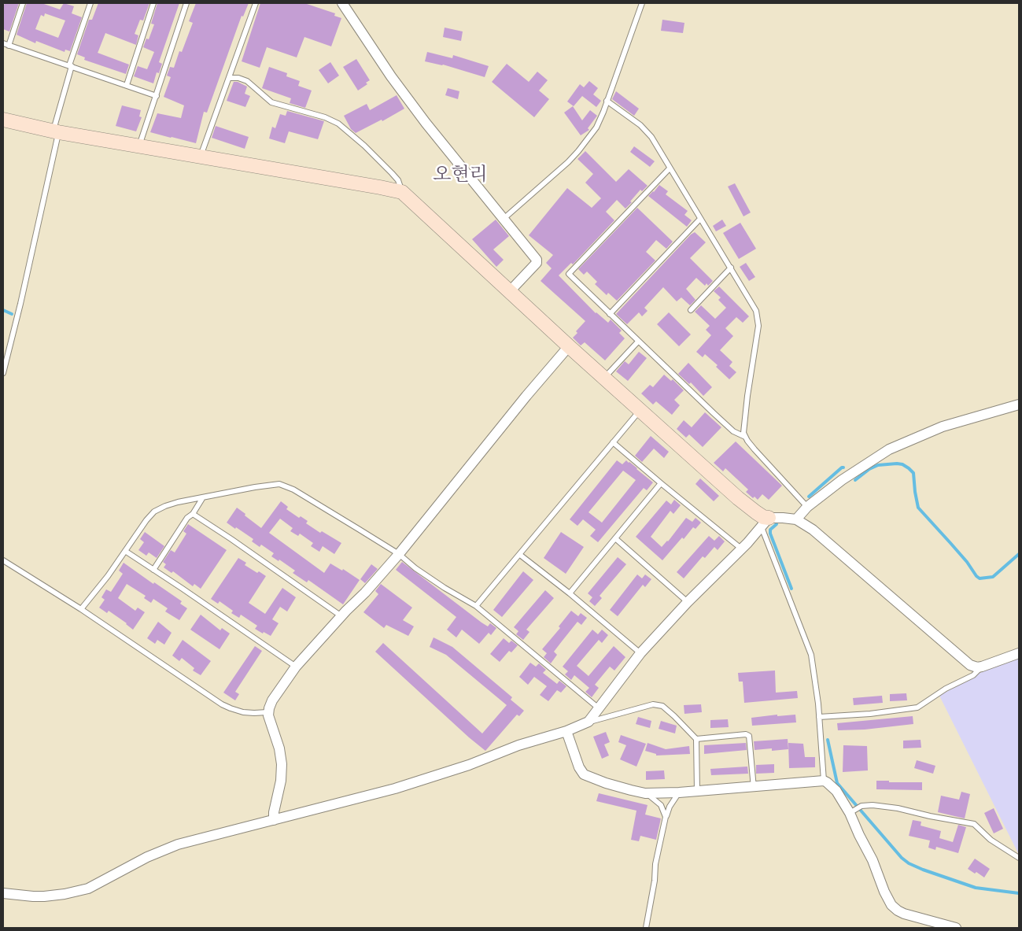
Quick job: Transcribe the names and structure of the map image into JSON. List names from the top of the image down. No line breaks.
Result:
{"districts":["오현리"]}
